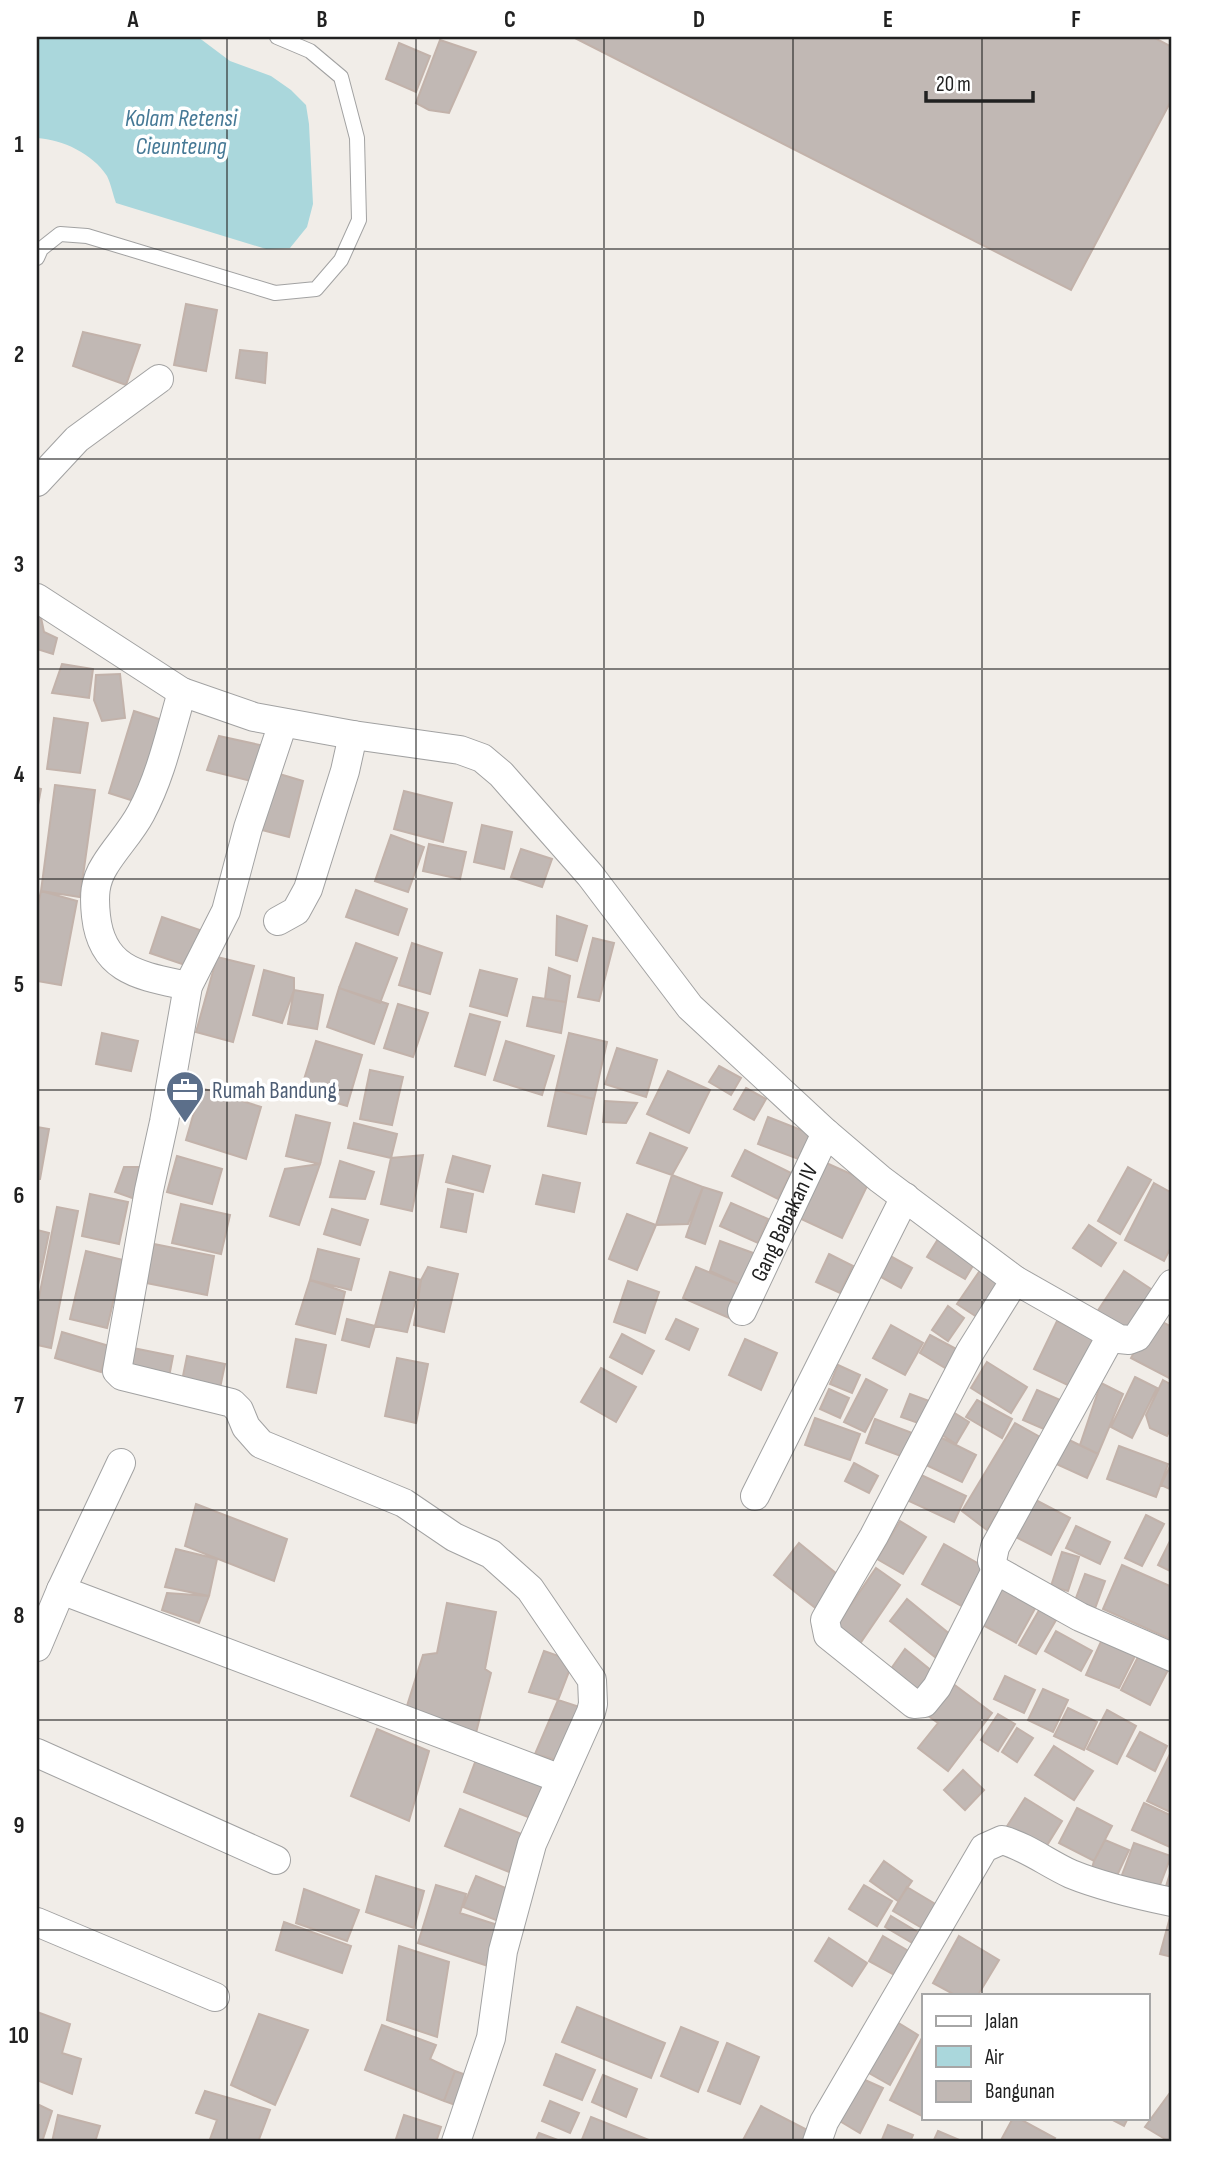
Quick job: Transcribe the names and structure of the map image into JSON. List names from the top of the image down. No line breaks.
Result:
{"streets":{"street":["Gang Babakan IV"]},"water":["Kolam Retensi Cieunteung"],"places":{"office":["Rumah Bandung"]},"legend":["Jalan","Air","Bangunan"],"scale_bar":"20 m","grid":{"columns":["A","B","C","D","E","F"],"rows":["1","2","3","4","5","6","7","8","9","10"]}}
